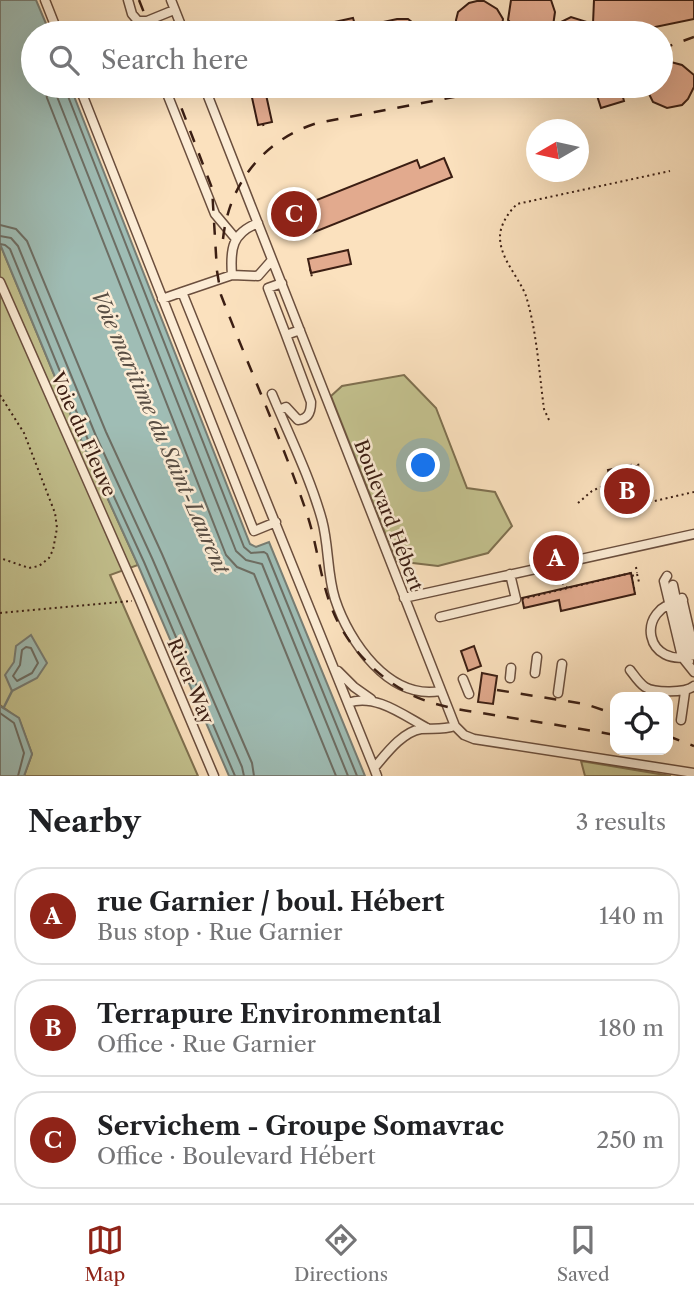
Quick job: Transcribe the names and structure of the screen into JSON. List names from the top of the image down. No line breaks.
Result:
{"streets":{"street":["Voie du Fleuve","Boulevard Hébert","River Way"]},"crossings":[["Voie du Fleuve","River Way"]],"water":["Voie maritime du Saint-Laurent"],"north":"left","page":{"search":"Search here","pins":["C","B","A"],"heading":["Nearby","3 results"],"list":[{"mark":"A","name":"rue Garnier / boul. Hébert","note":"Bus stop · Rue Garnier","value":"140 m"},{"mark":"B","name":"Terrapure Environmental","note":"Office · Rue Garnier","value":"180 m"},{"mark":"C","name":"Servichem - Groupe Somavrac","note":"Office · Boulevard Hébert","value":"250 m"}],"nav":["Map","Directions","Saved"]}}
